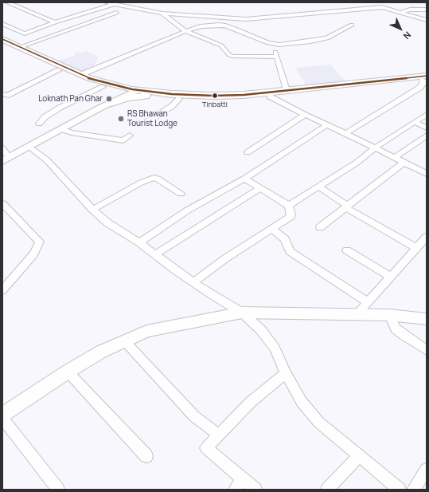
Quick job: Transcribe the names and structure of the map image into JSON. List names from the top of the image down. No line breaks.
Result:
{"places":["Tinbatti","Loknath Pan Ghar","RS Bhawan Tourist Lodge"],"north":"bottom right"}
